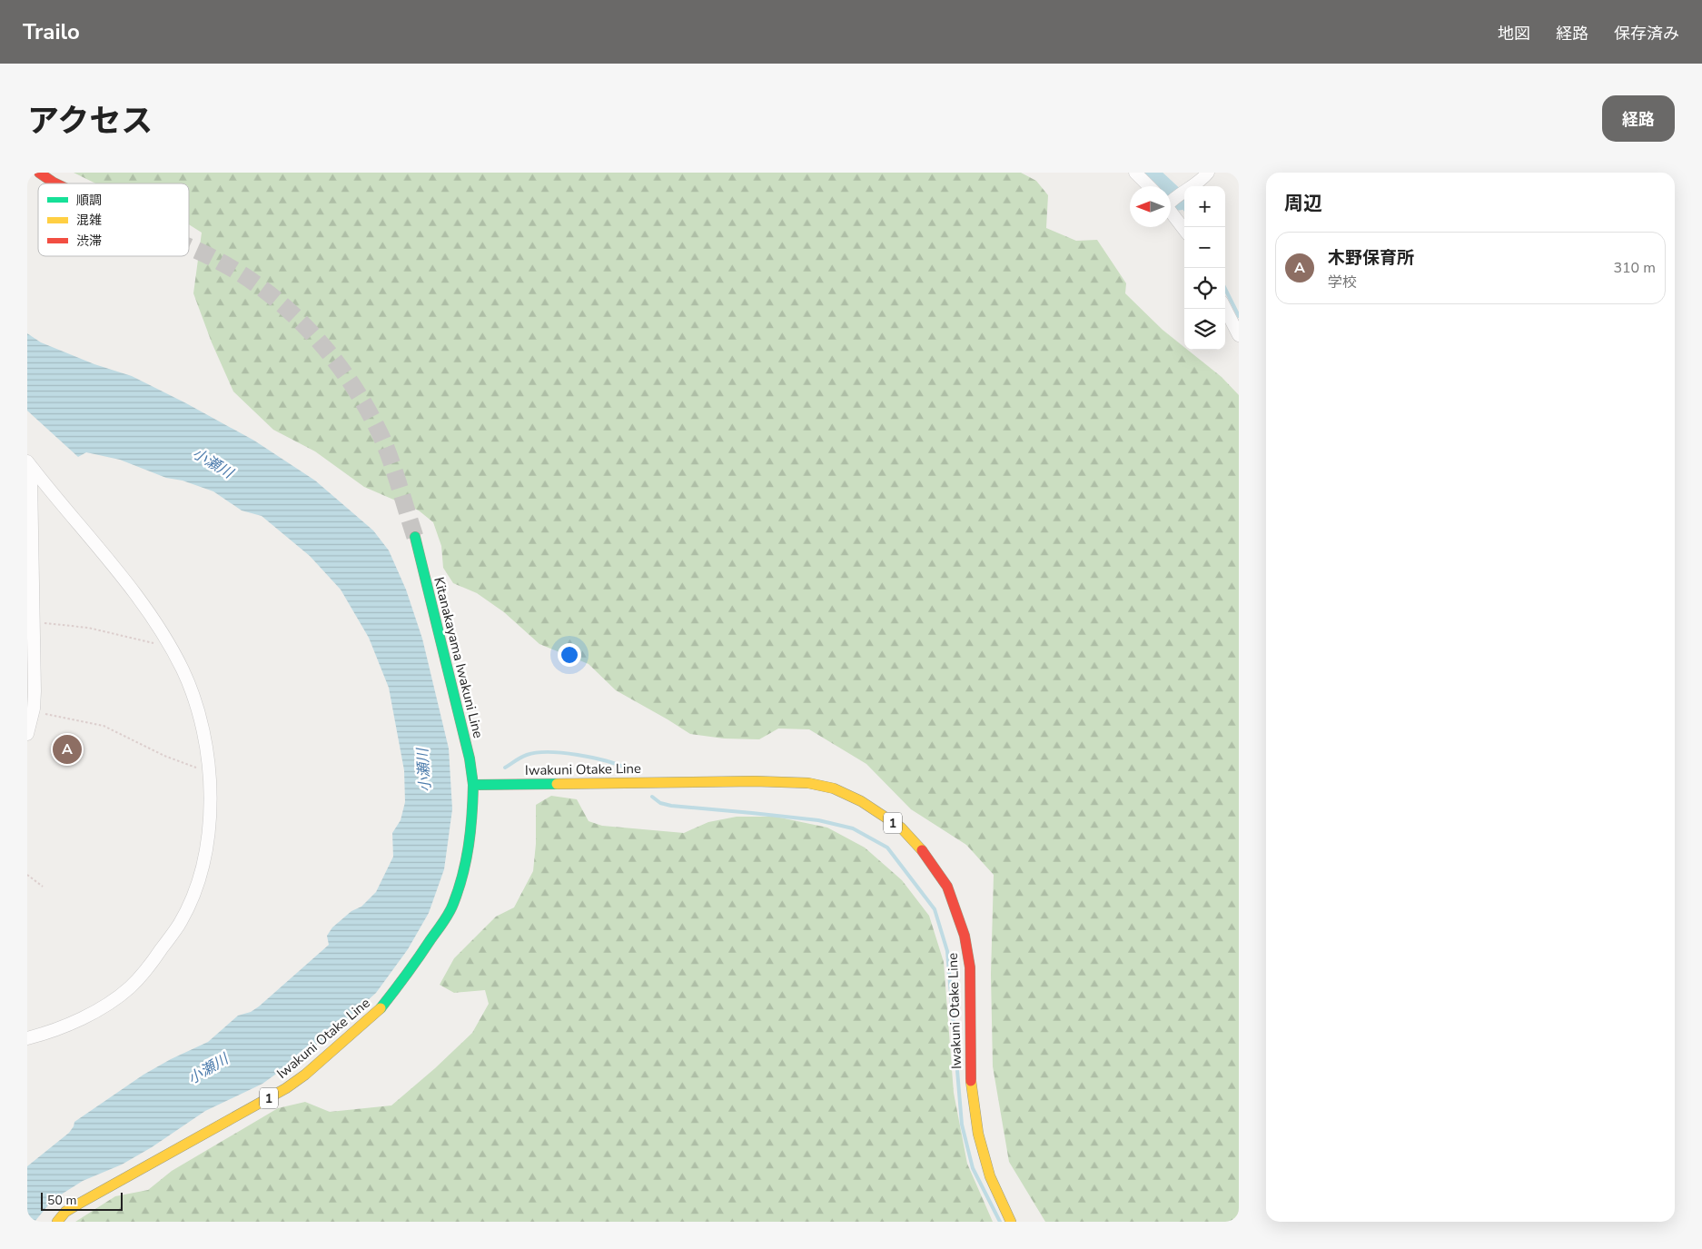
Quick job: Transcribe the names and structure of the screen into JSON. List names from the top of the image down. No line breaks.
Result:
{"streets":{"main road":["Kitanakayama Iwakuni Line","Iwakuni Otake Line","1"]},"crossings":[["Kitanakayama Iwakuni Line","Iwakuni Otake Line"]],"water":["小瀬川"],"legend":["順調","混雑","渋滞"],"scale_bar":"50 m","north":"left","page":{"header":"Trailo","nav":["地図","経路","保存済み"],"title":"アクセス","buttons":"経路","heading":"周辺","map_buttons":["+","−"],"list":[{"mark":"A","name":"木野保育所","note":"学校","value":"310 m"}],"pins":"A","scale":"50 m"}}
